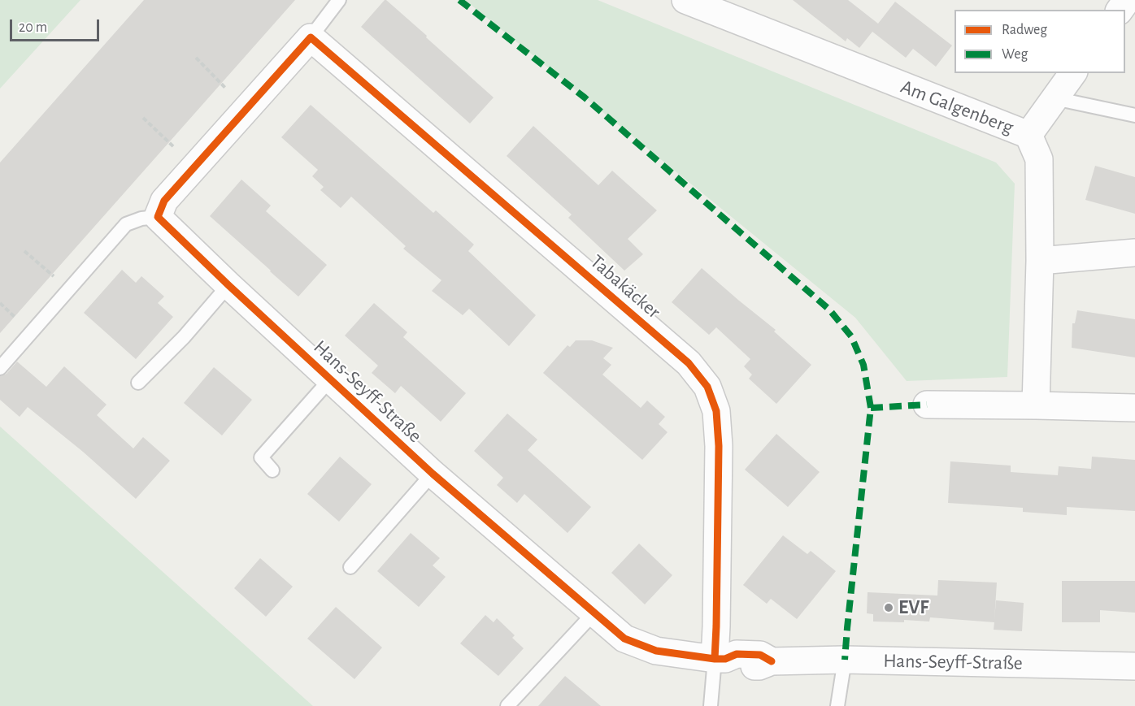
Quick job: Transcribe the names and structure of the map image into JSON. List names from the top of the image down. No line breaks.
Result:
{"streets":{"street":["Am Galgenberg","Tabakäcker","Hans-Seyff-Straße"]},"crossings":[["Tabakäcker","Hans-Seyff-Straße"]],"places":["EVF"],"legend":["Radweg","Weg"],"scale_bar":"20 m"}
